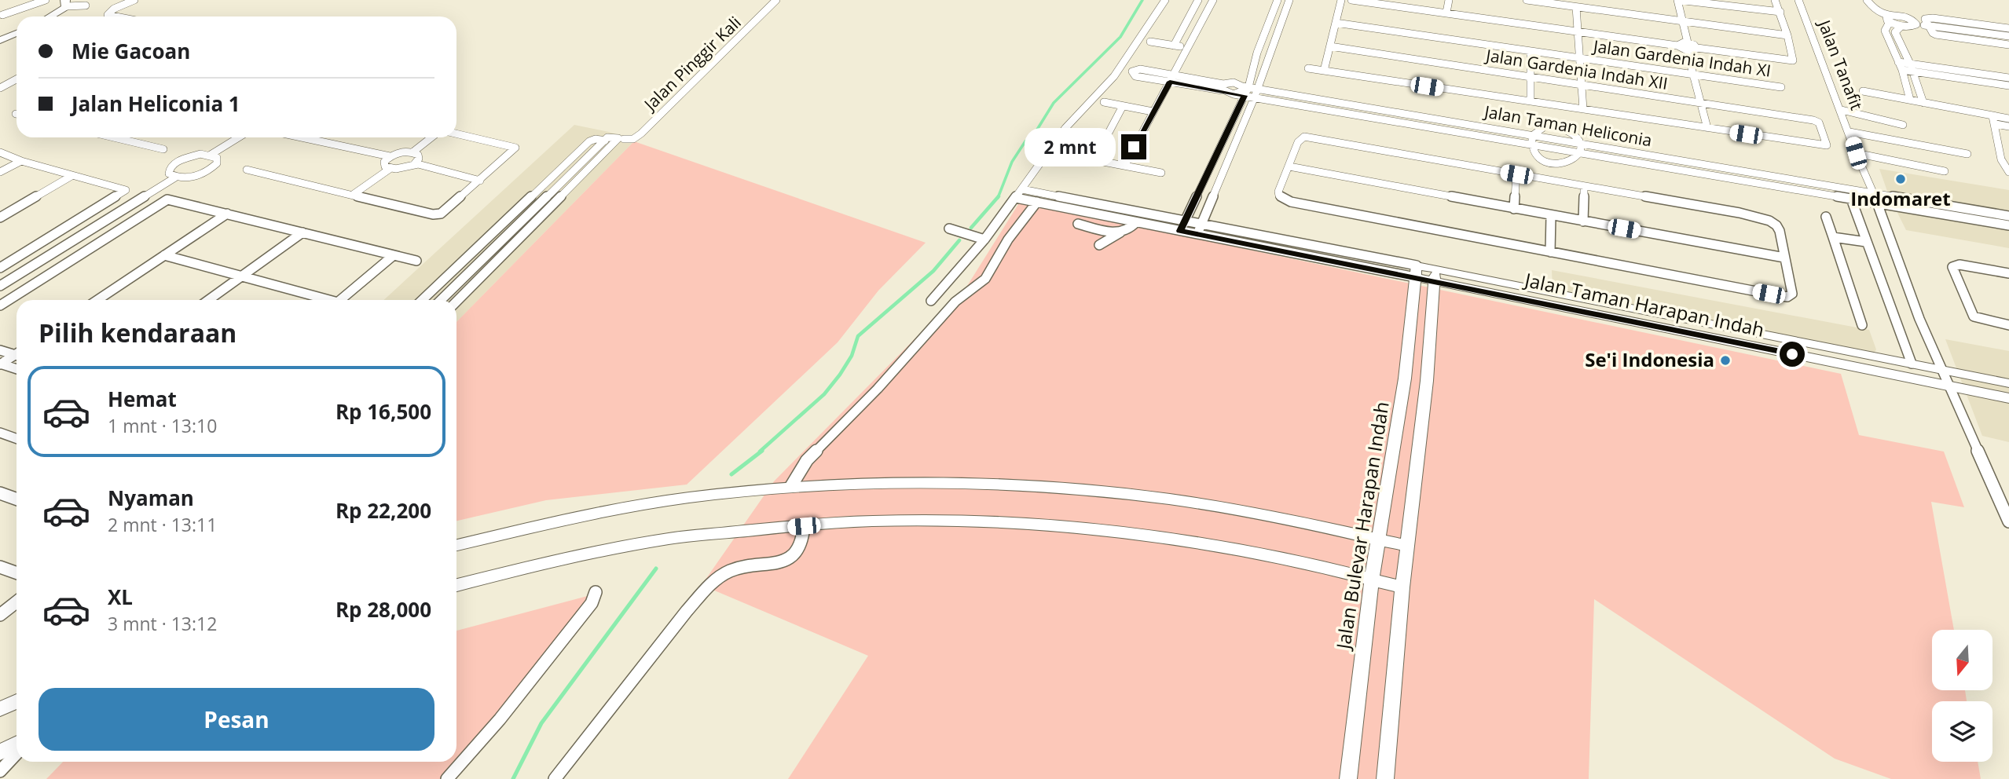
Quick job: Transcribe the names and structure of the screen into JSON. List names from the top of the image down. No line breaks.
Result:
{"streets":{"street":["Jalan Gardenia Indah XI","Jalan Pinggir Kali","Jalan Tanafit","Jalan Gardenia Indah XII","Jalan Taman Heliconia","Jalan Taman Harapan Indah","Jalan Bulevar Harapan Indah"]},"crossings":[["Jalan Tanafit","Jalan Taman Heliconia"],["Jalan Tanafit","Jalan Taman Harapan Indah"]],"places":["Indomaret","Se'i Indonesia"],"north":"bottom","page":{"banner":["Mie Gacoan","Jalan Heliconia 1"],"bubble":"2 mnt","heading":"Pilih kendaraan","list":[{"name":"Hemat","note":"1 mnt · 13:10","value":"Rp 16,500"},{"name":"Nyaman","note":"2 mnt · 13:11","value":"Rp 22,200"},{"name":"XL","note":"3 mnt · 13:12","value":"Rp 28,000"}],"buttons":"Pesan"}}
